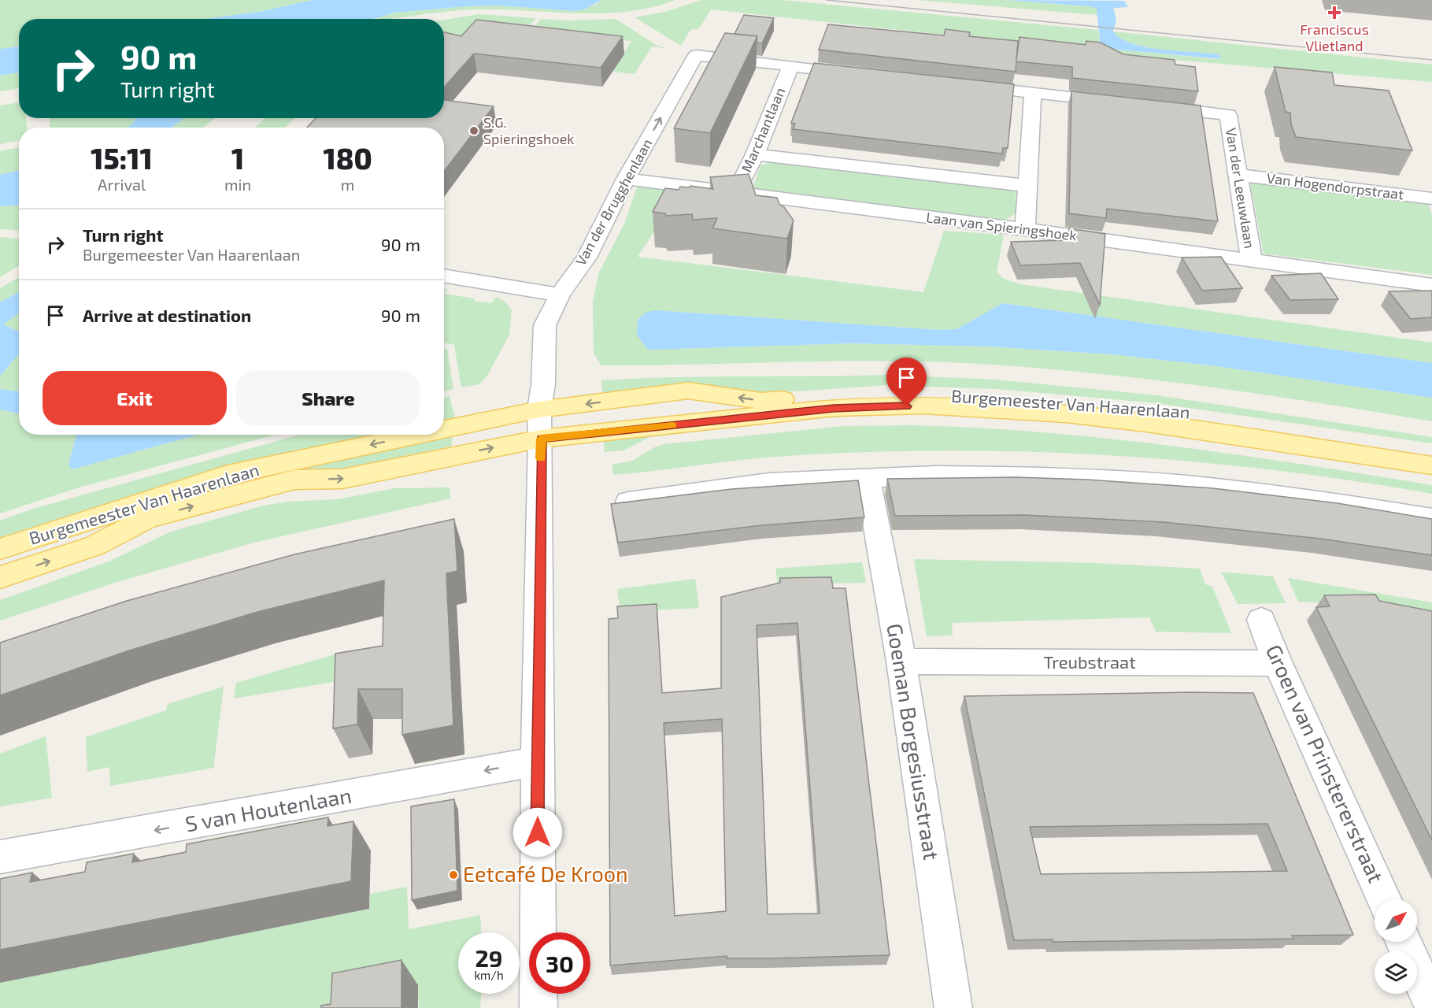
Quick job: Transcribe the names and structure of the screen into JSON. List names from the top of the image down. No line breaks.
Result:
{"streets":{"main road":["Burgemeester Van Haarenlaan"],"street":["Marchantlaan","Van Hogendorpstraat","Van der Leeuwlaan","Van der Brugghenlaan","Laan van Spieringshoek","Treubstraat","Goeman Borgesiusstraat","Groen van Prinstererstraat","S van Houtenlaan"]},"crossings":[["Marchantlaan","Van der Brugghenlaan"],["Marchantlaan","Laan van Spieringshoek"],["Van Hogendorpstraat","Van der Leeuwlaan"],["Van der Leeuwlaan","Laan van Spieringshoek"],["Van der Brugghenlaan","Laan van Spieringshoek"],["Van der Brugghenlaan","Burgemeester Van Haarenlaan"],["Treubstraat","Goeman Borgesiusstraat"],["Treubstraat","Groen van Prinstererstraat"]],"one_way":["Van der Brugghenlaan","S van Houtenlaan"],"places":{"health":["Franciscus Vlietland"],"other":["S.G. Spieringshoek","Eetcafé De Kroon"]},"north":"top right","page":{"turn":["90 m","Turn right"],"eta":["15:11","Arrival","1","min","180","m"],"list":[{"name":"Turn right","note":"Burgemeester Van Haarenlaan","value":"90 m"},{"name":"Arrive at destination","value":"90 m"}],"buttons":["Exit","Share"],"speed":"29 km/h","limit":"30"}}
